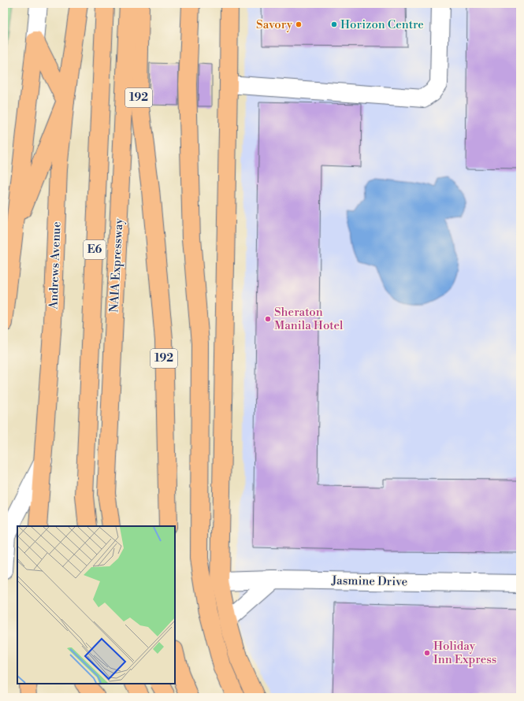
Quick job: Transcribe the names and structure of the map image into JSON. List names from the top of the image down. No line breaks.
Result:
{"streets":{"main road":["192","E6","Andrews Avenue","NAIA Expressway"],"lane":["Jasmine Drive"]},"places":["Savory","Horizon Centre","Sheraton Manila Hotel","Holiday Inn Express"]}
